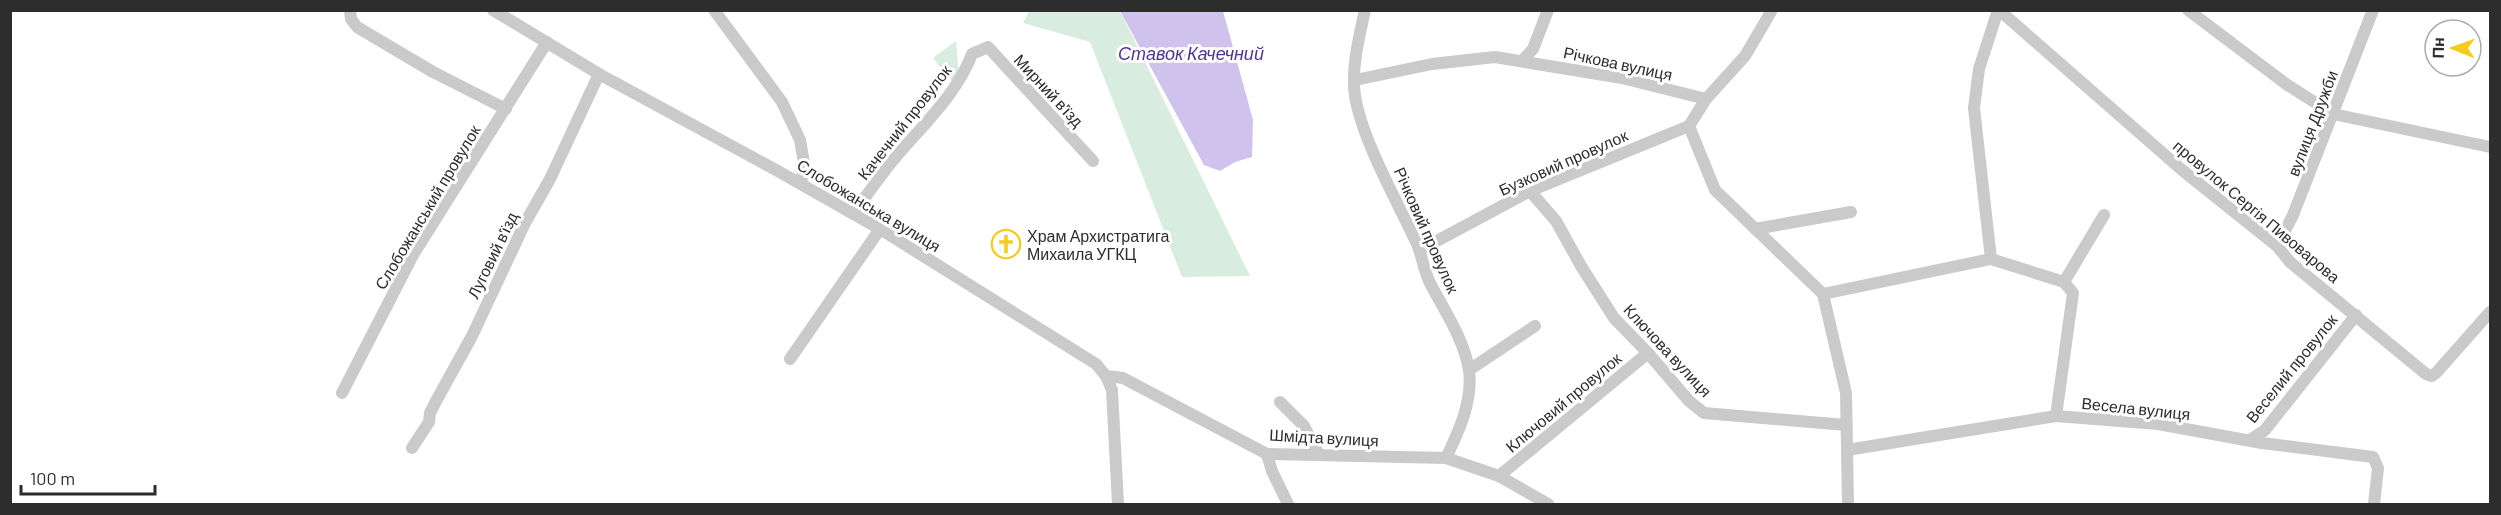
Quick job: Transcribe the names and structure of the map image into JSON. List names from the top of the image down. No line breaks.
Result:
{"streets":{"street":["Річкова вулиця","Мирний в'їзд","Качечний провулок","вулиця Дружби","Бузковий провулок","Слобожанська вулиця","Слобожанський провулок","провулок Сергія Пивоварова","Річковий провулок","Луговий в'їзд","Ключова вулиця","Веселий провулок","Ключовий провулок","Весела вулиця","Шмідта вулиця"]},"crossings":[["Річкова вулиця","Річковий провулок"],["Мирний в'їзд","Качечний провулок"],["Качечний провулок","Слобожанська вулиця"],["вулиця Дружби","провулок Сергія Пивоварова"],["Бузковий провулок","Річковий провулок"],["Бузковий провулок","Ключова вулиця"],["Слобожанська вулиця","Слобожанський провулок"],["Слобожанська вулиця","Луговий в'їзд"],["Слобожанська вулиця","Шмідта вулиця"],["провулок Сергія Пивоварова","Веселий провулок"],["Річковий провулок","Шмідта вулиця"],["Ключова вулиця","Ключовий провулок"],["Веселий провулок","Весела вулиця"],["Ключовий провулок","Шмідта вулиця"]],"water":["Ставок Качечний"],"places":{"church":["Храм Архистратига Михаила УГКЦ"]},"scale_bar":"100 m","north":"left"}
